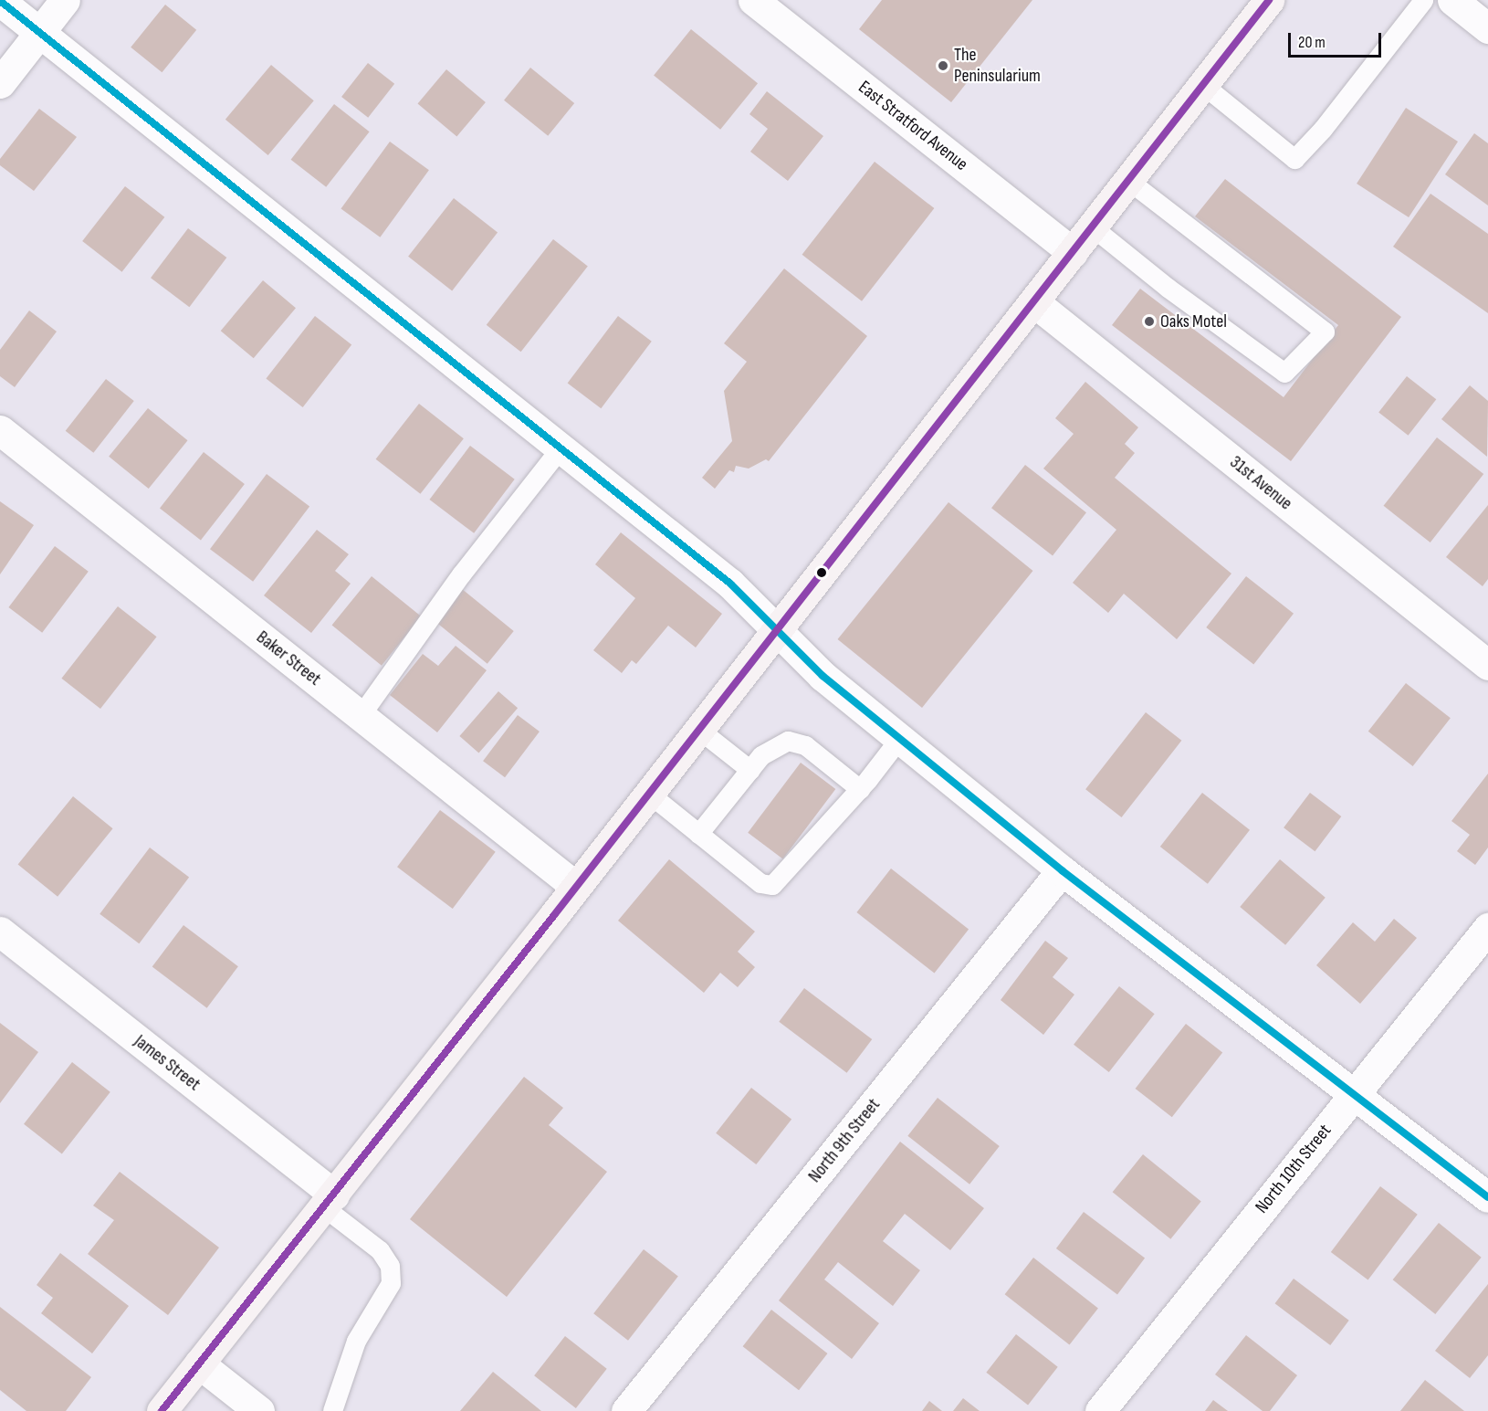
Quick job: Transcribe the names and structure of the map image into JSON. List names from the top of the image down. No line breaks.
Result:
{"streets":{"street":["East Stratford Avenue","31st Avenue","Baker Street","James Street","North 9th Street","North 10th Street"]},"places":["The Peninsularium","Oaks Motel"],"scale_bar":"20 m"}
